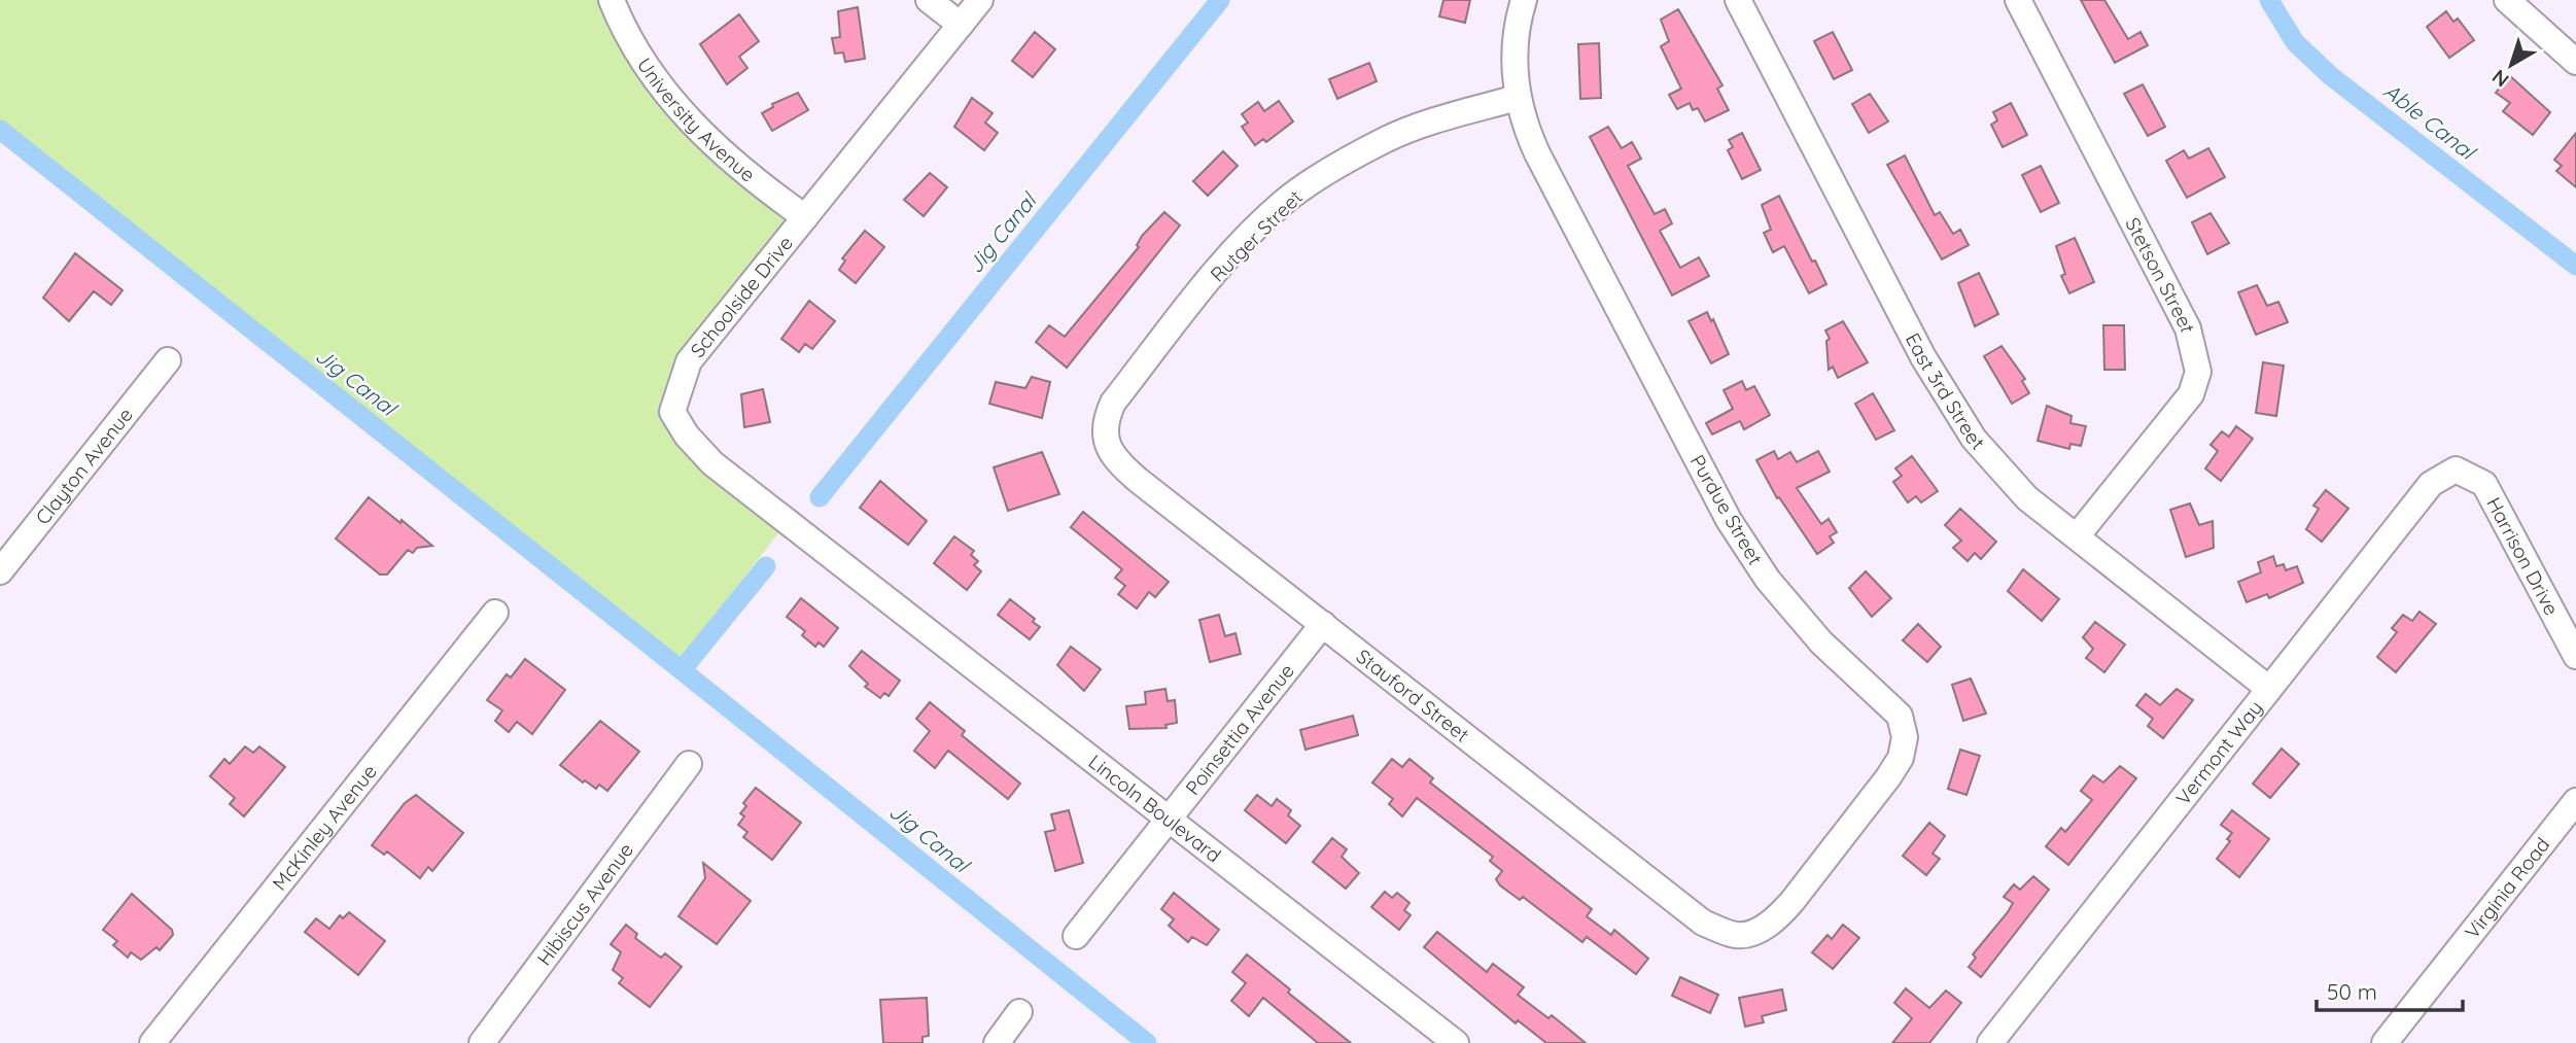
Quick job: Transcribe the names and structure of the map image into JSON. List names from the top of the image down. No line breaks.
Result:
{"streets":{"street":["University Avenue","Rutger Street","Stetson Street","Schoolside Drive","East 3rd Street","Clayton Avenue","Purdue Street","Harrison Drive","Stauford Street","Poinsettia Avenue","Vermont Way","Lincoln Boulevard","McKinley Avenue","Virginia Road","Hibiscus Avenue"]},"crossings":[["University Avenue","Schoolside Drive"],["Rutger Street","Purdue Street"],["Rutger Street","Stauford Street"],["Stetson Street","East 3rd Street"],["Schoolside Drive","Lincoln Boulevard"],["East 3rd Street","Vermont Way"],["Purdue Street","Stauford Street"],["Harrison Drive","Vermont Way"],["Stauford Street","Poinsettia Avenue"],["Poinsettia Avenue","Lincoln Boulevard"]],"water":["Able Canal","Jig Canal"],"scale_bar":"50 m","north":"bottom left"}
